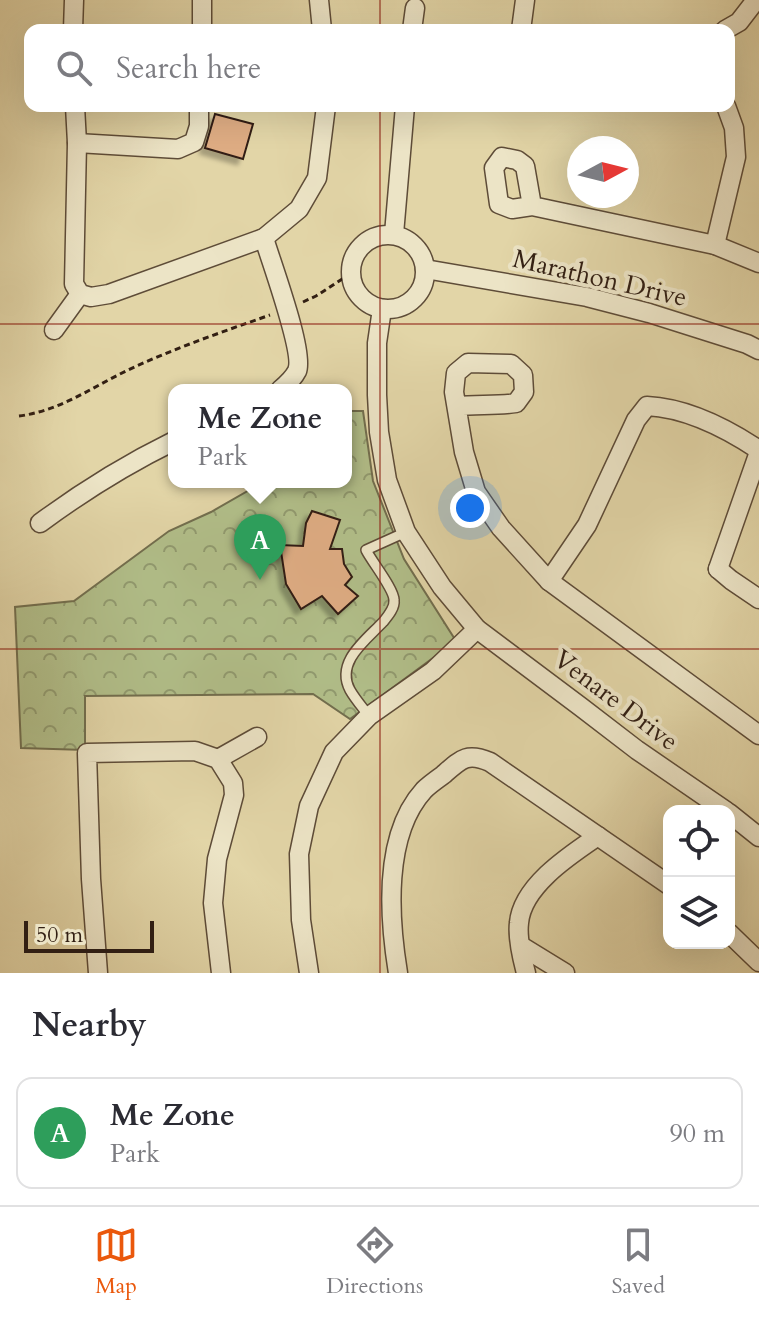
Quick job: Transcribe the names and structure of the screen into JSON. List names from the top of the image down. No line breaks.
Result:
{"streets":{"street":["Marathon Drive","Venare Drive"]},"crossings":[["Marathon Drive","Venare Drive"]],"scale_bar":"50 m","north":"right","page":{"search":"Search here","popup":["Me Zone","Park"],"pins":"A","scale":"50 m","heading":"Nearby","list":[{"mark":"A","name":"Me Zone","note":"Park","value":"90 m"}],"nav":["Map","Directions","Saved"]}}
